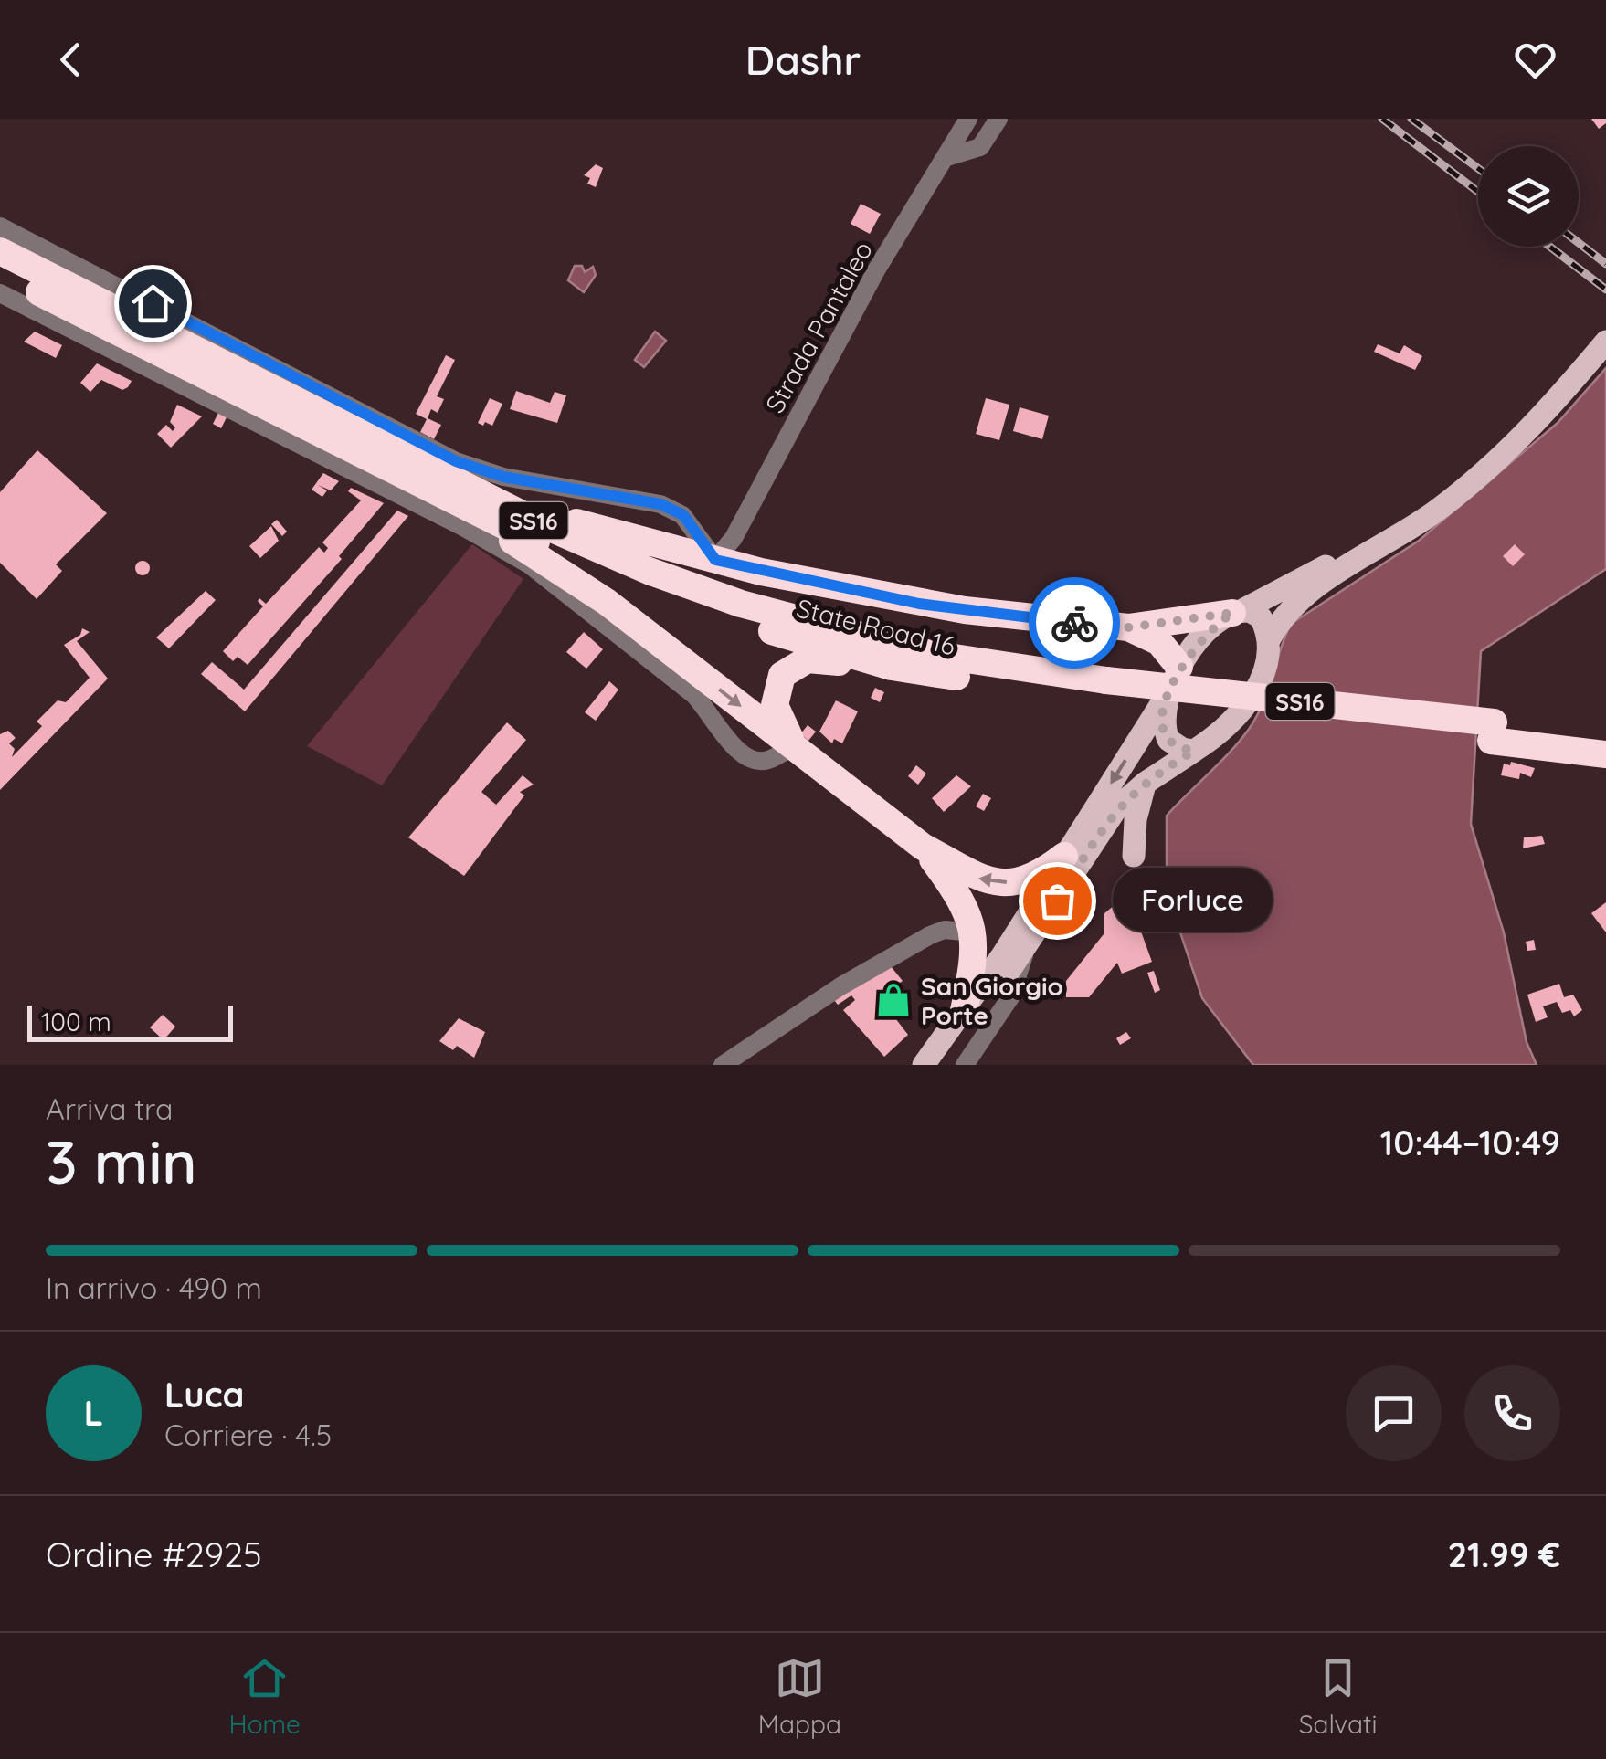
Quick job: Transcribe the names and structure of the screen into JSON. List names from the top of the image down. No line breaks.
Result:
{"streets":{"highway":["SS16","State Road 16"],"street":["Strada Pantaleo"]},"crossings":[["Strada Pantaleo","SS16"],["SS16","State Road 16"]],"places":{"other":["Forluce"],"shop":["San Giorgio Porte"]},"scale_bar":"100 m","page":{"header":"Dashr","bubble":"Forluce","scale":"100 m","heading":["3 min","Arriva tra","10:44–10:49"],"panel":["Luca","Corriere · 4.5","Ordine #2925","21.99 €"],"bar":"In arrivo · 490 m","round":"L","tabs":["Home","Mappa","Salvati"]}}
